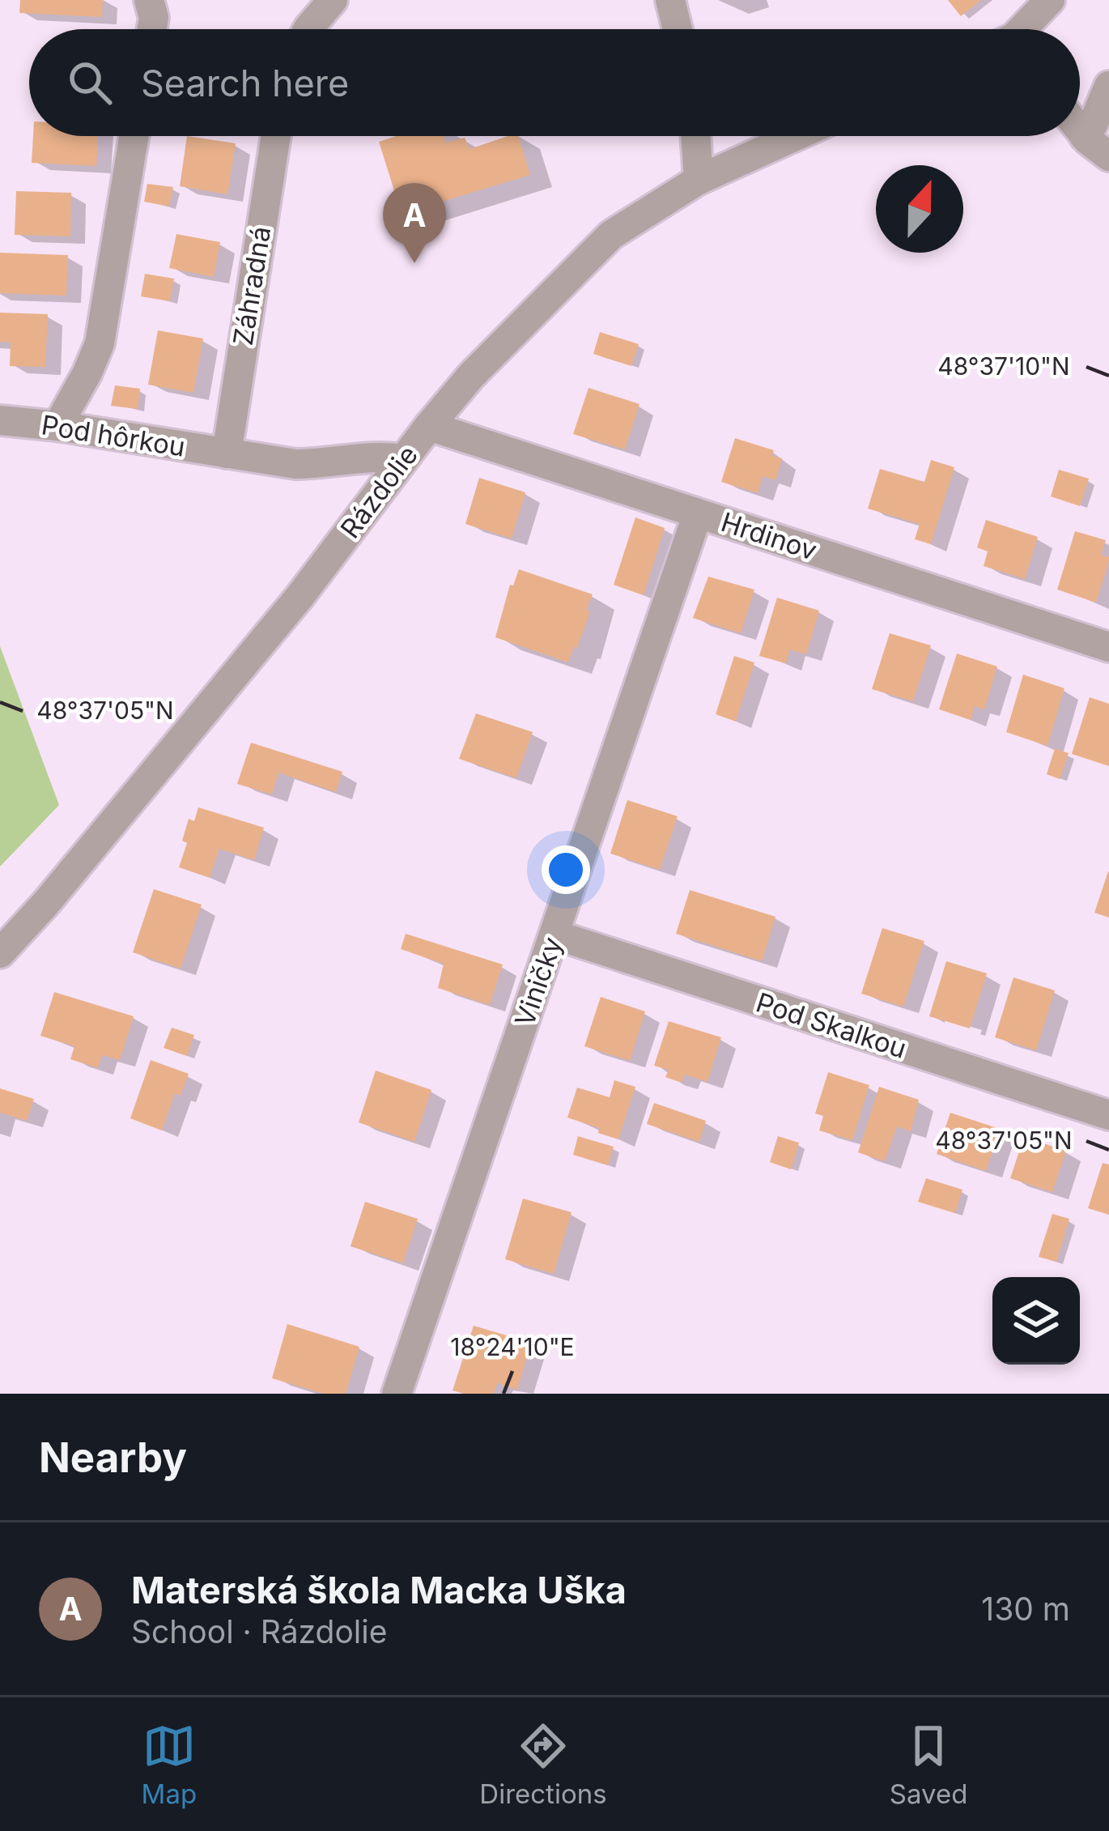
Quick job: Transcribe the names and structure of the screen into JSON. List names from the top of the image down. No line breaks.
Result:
{"streets":{"street":["Záhradná","Pod hôrkou","Rázdolie","Hrdinov","Viničky","Pod Skalkou"]},"crossings":[["Záhradná","Pod hôrkou"],["Pod hôrkou","Rázdolie"],["Rázdolie","Hrdinov"],["Hrdinov","Viničky"],["Viničky","Pod Skalkou"]],"north":"top","page":{"search":"Search here","pins":"A","heading":"Nearby","list":[{"mark":"A","name":"Materská škola Macka Uška","note":"School · Rázdolie","value":"130 m"}],"nav":["Map","Directions","Saved"]},"coordinates":["48°37'10\"N","48°37'05\"N","18°24'10\"E"]}
